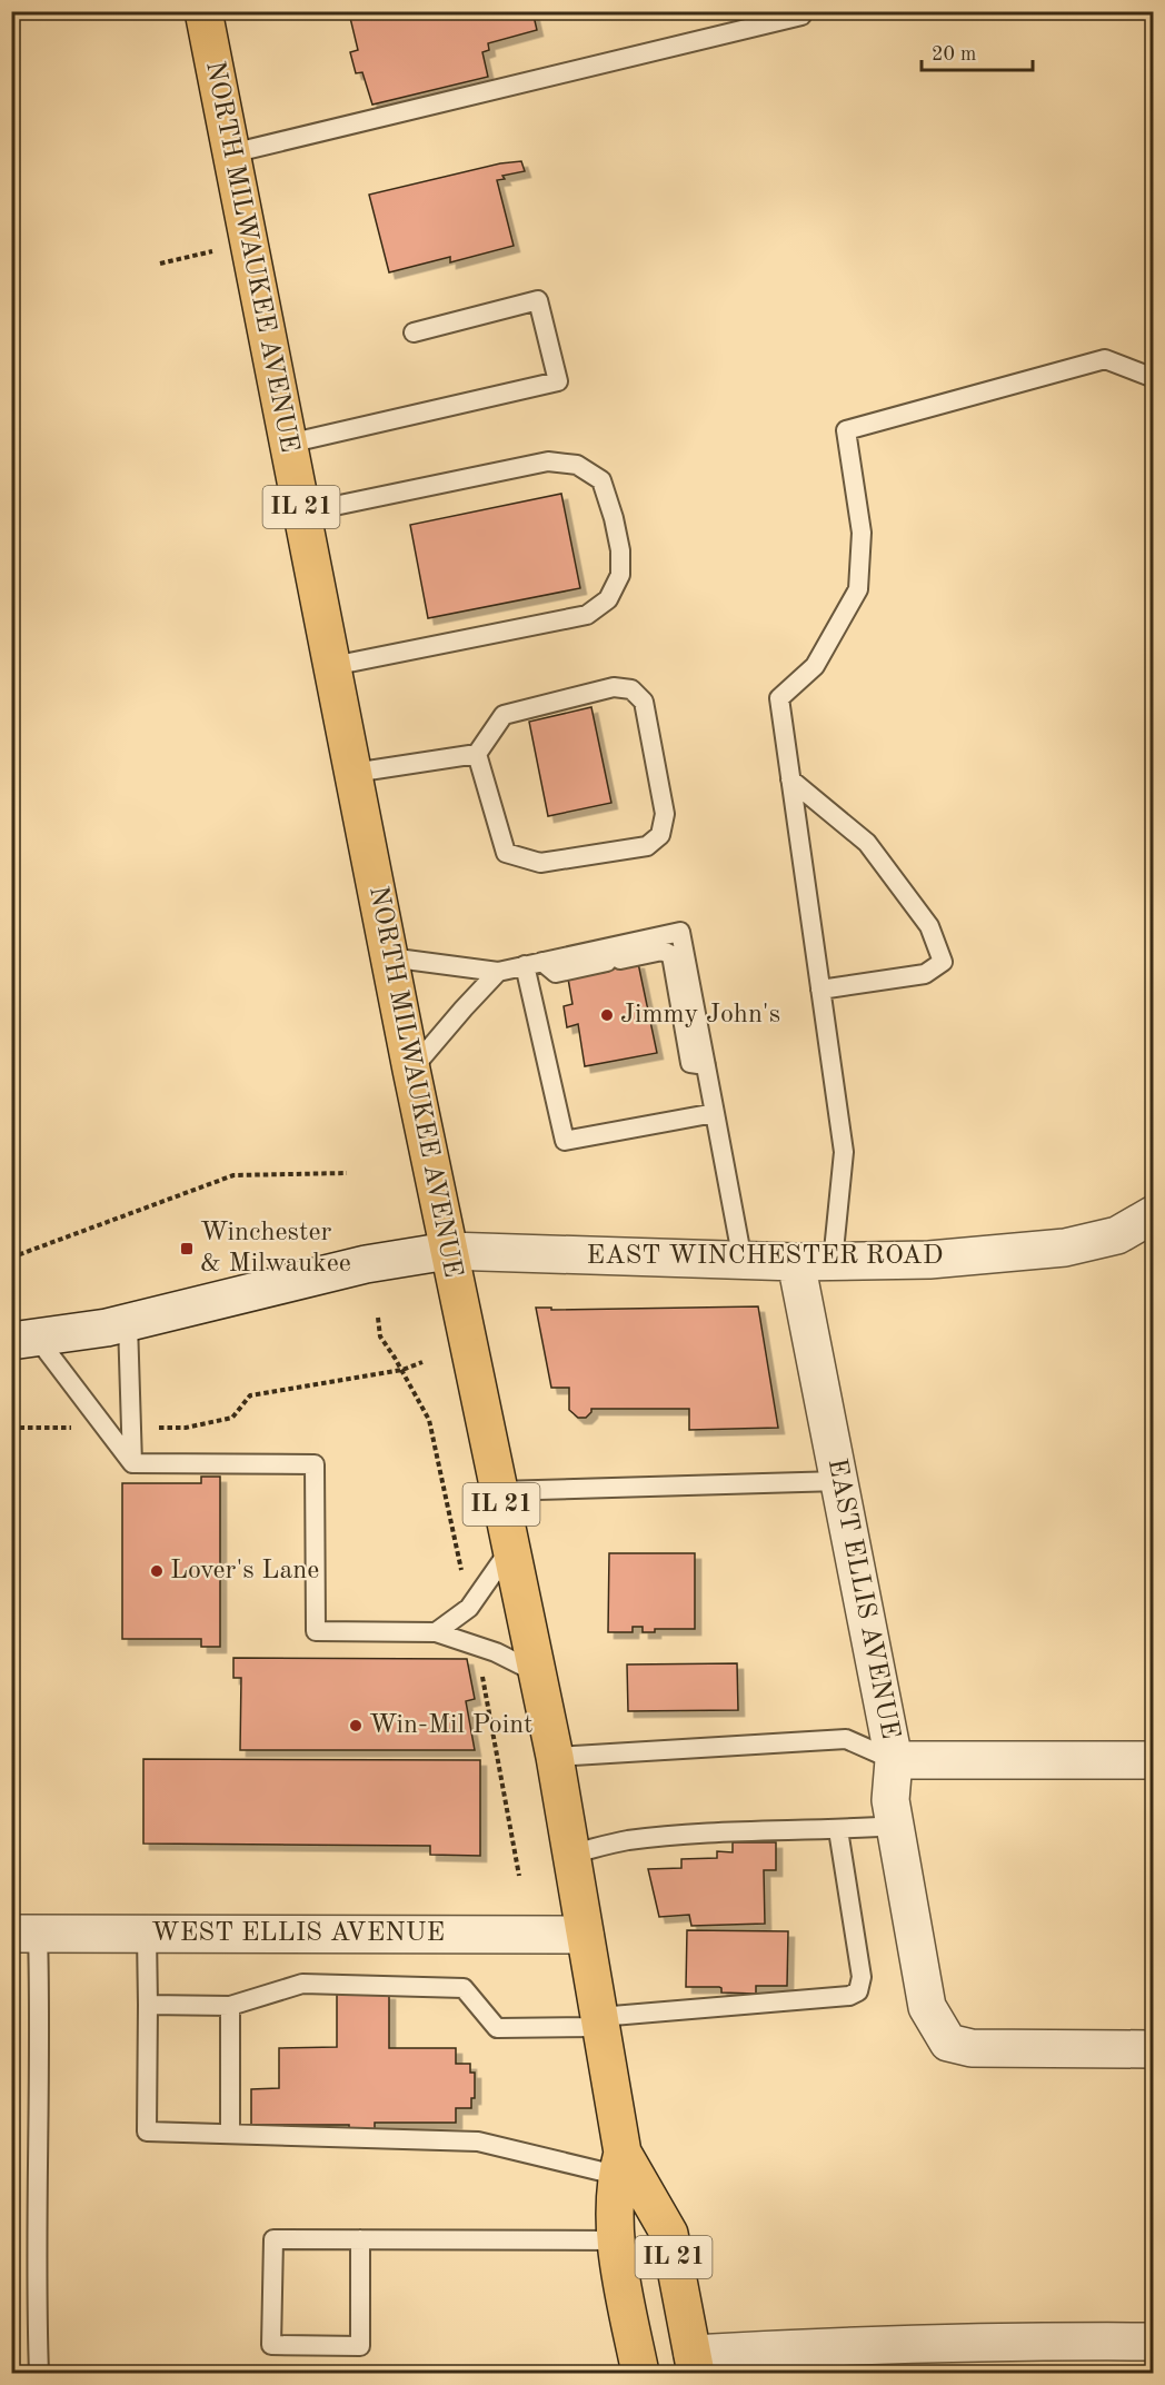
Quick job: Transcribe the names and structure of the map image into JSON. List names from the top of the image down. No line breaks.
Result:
{"streets":{"main road":["NORTH MILWAUKEE AVENUE","IL 21"],"street":["EAST WINCHESTER ROAD","EAST ELLIS AVENUE","WEST ELLIS AVENUE"]},"crossings":[["NORTH MILWAUKEE AVENUE","EAST WINCHESTER ROAD"],["NORTH MILWAUKEE AVENUE","WEST ELLIS AVENUE"],["EAST WINCHESTER ROAD","EAST ELLIS AVENUE"]],"places":{"other":["Jimmy John's","Lover's Lane","Win-Mil Point"],"transit":["Winchester & Milwaukee"]},"scale_bar":"20 m"}
